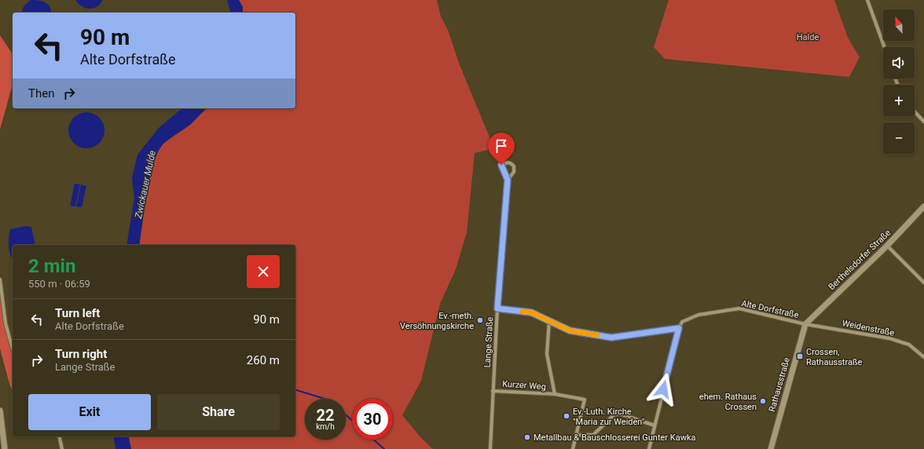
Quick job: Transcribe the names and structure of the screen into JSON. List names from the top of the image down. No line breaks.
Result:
{"streets":{"street":["Berthelsdorfer Straße","Alte Dorfstraße","Weidenstraße","Lange Straße","Rathausstraße","Kurzer Weg"]},"crossings":[["Berthelsdorfer Straße","Alte Dorfstraße"],["Berthelsdorfer Straße","Weidenstraße"],["Berthelsdorfer Straße","Rathausstraße"],["Alte Dorfstraße","Weidenstraße"],["Alte Dorfstraße","Rathausstraße"],["Weidenstraße","Rathausstraße"],["Lange Straße","Kurzer Weg"]],"water":["Zwickauer Mulde"],"parks":["Halde"],"places":{"other":["Ev.-meth. Versöhnungskirche","ehem. Rathaus Crossen","Ev.-Luth. Kirche \"Maria zur Weiden\"","Metallbau & Bauschlosserei Gunter Kawka"],"transit":["Crossen, Rathausstraße"]},"north":"top left","page":{"map_buttons":["+","−"],"turn":["90 m","Alte Dorfstraße"],"then":"Then","heading":["2 min","550 m · 06:59"],"list":[{"name":"Turn left","note":"Alte Dorfstraße","value":"90 m"},{"name":"Turn right","note":"Lange Straße","value":"260 m"}],"buttons":["Exit","Share"],"speed":"22 km/h","limit":"30"}}
